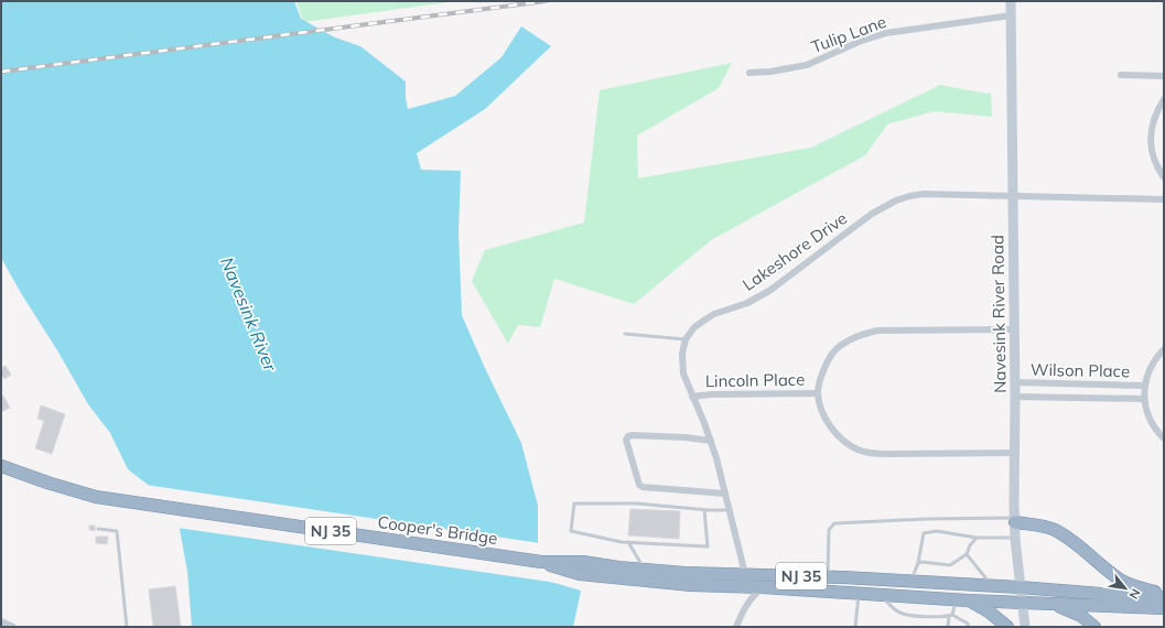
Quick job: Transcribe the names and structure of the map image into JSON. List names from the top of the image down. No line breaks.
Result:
{"streets":{"highway":["Cooper's Bridge","NJ 35"],"main road":["Navesink River Road"],"street":["Tulip Lane","Lakeshore Drive","Wilson Place","Lincoln Place"]},"crossings":[["Tulip Lane","Navesink River Road"],["Lakeshore Drive","Navesink River Road"],["Navesink River Road","Wilson Place"],["Navesink River Road","NJ 35"],["Cooper's Bridge","NJ 35"]],"water":["Navesink River"],"north":"bottom right"}
